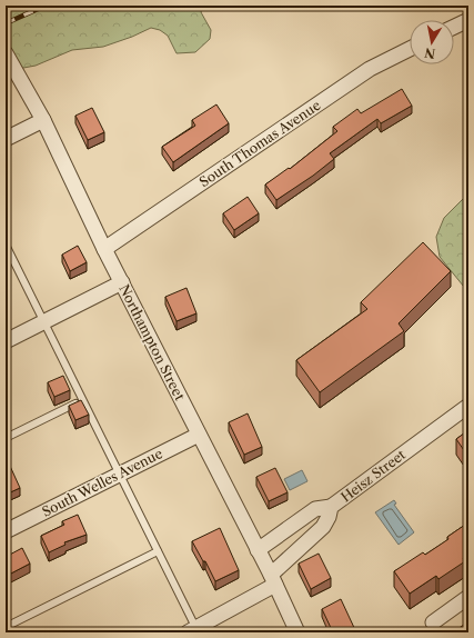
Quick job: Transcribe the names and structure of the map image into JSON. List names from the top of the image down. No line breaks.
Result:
{"streets":{"street":["South Thomas Avenue","Northampton Street","Heisz Street","South Welles Avenue"]},"crossings":[["South Thomas Avenue","Northampton Street"],["Northampton Street","Heisz Street"],["Northampton Street","South Welles Avenue"]],"north":"bottom"}
